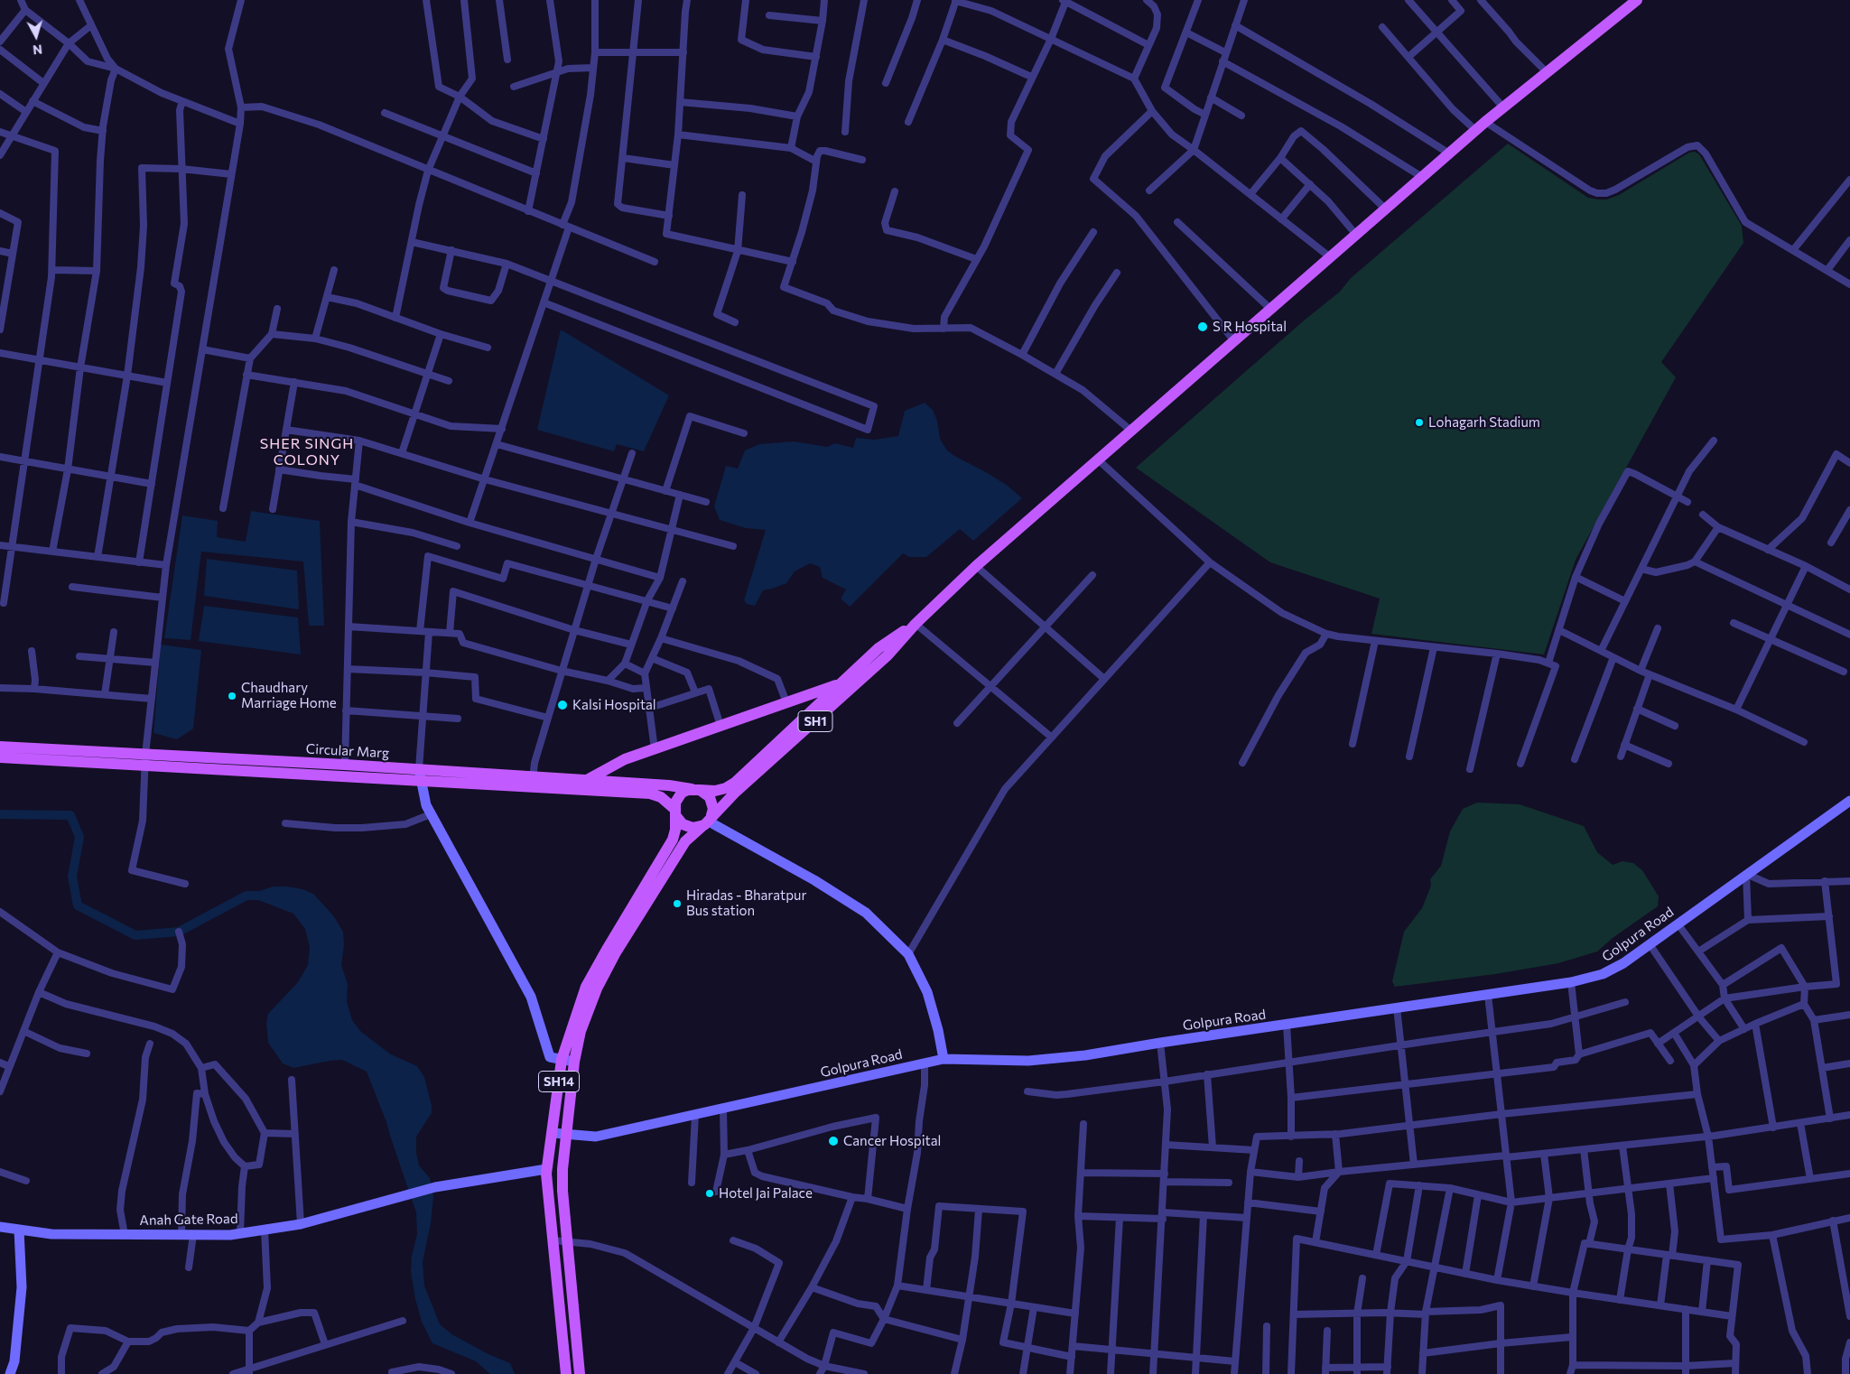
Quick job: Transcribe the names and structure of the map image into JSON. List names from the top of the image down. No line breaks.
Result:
{"streets":{"main road":["SH1","Circular Marg","SH14"],"street":["Golpura Road","Anah Gate Road"]},"crossings":[["SH1","Circular Marg"],["SH1","SH14"],["Circular Marg","SH14"],["Golpura Road","SH14"],["SH14","Anah Gate Road"]],"districts":["SHER SINGH COLONY"],"places":["S R Hospital","Lohagarh Stadium","Chaudhary Marriage Home","Kalsi Hospital","Hiradas - Bharatpur Bus station","Cancer Hospital","Hotel Jai Palace"],"north":"bottom"}
